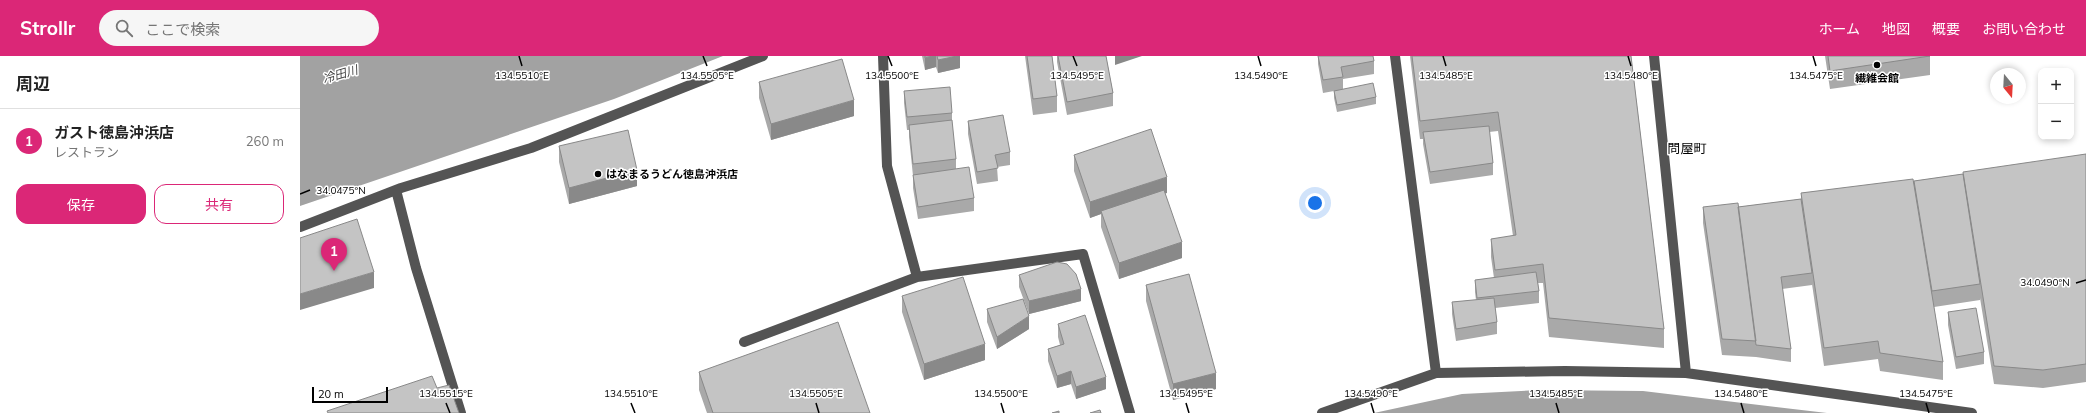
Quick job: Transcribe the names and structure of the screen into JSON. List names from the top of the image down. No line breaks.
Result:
{"districts":["問屋町"],"water":["冷田川"],"places":["繊維会館","はなまるうどん徳島沖浜店"],"scale_bar":"20 m","north":"bottom","page":{"header":"Strollr","search":"ここで検索","nav":["ホーム","地図","概要","お問い合わせ"],"heading":"周辺","map_buttons":["+","−"],"list":[{"mark":"1","name":"ガスト徳島沖浜店","note":"レストラン","value":"260 m"}],"buttons":["保存","共有"],"pins":"1","scale":"20 m"},"coordinates":["134.5510°E","134.5505°E","134.5500°E","134.5495°E","134.5490°E","134.5485°E","134.5480°E","134.5475°E","34.0475°N","34.0490°N","134.5515°E"]}
